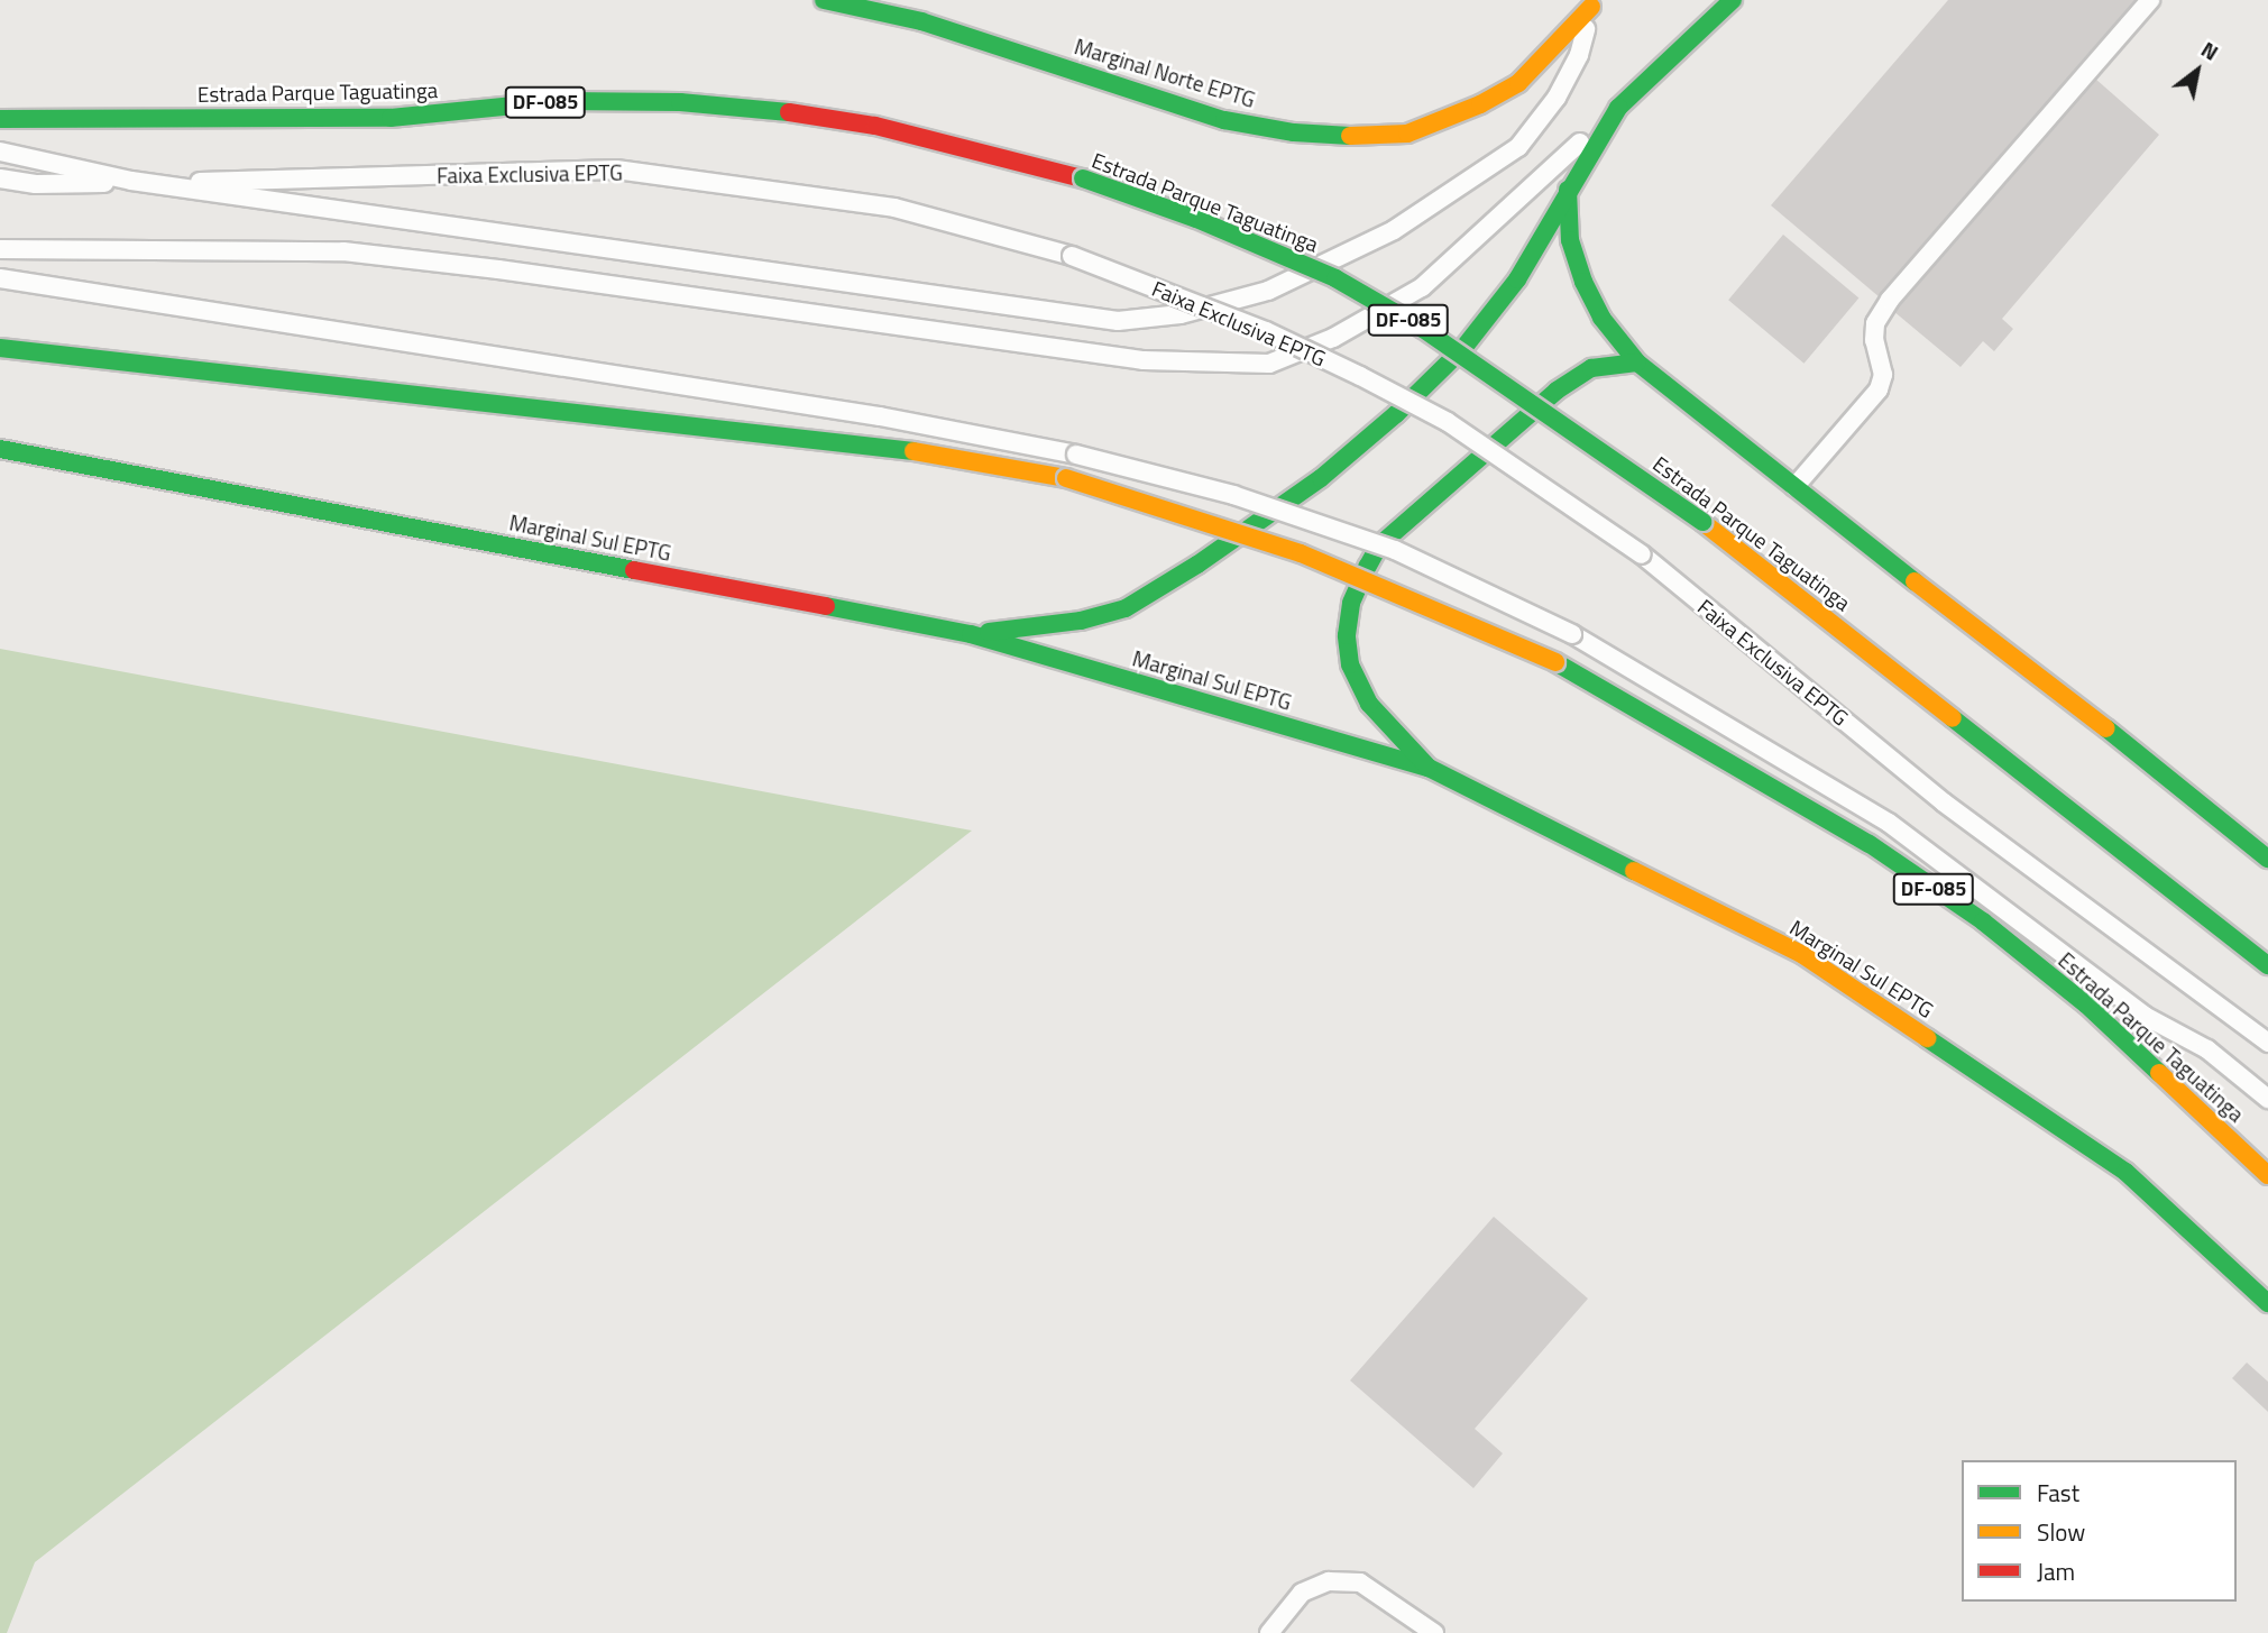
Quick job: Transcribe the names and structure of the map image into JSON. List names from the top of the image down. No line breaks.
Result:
{"streets":{"main road":["Marginal Norte EPTG","Estrada Parque Taguatinga","DF-085","Marginal Sul EPTG"],"lane":["Faixa Exclusiva EPTG"]},"legend":["Fast","Slow","Jam"],"north":"top right"}
